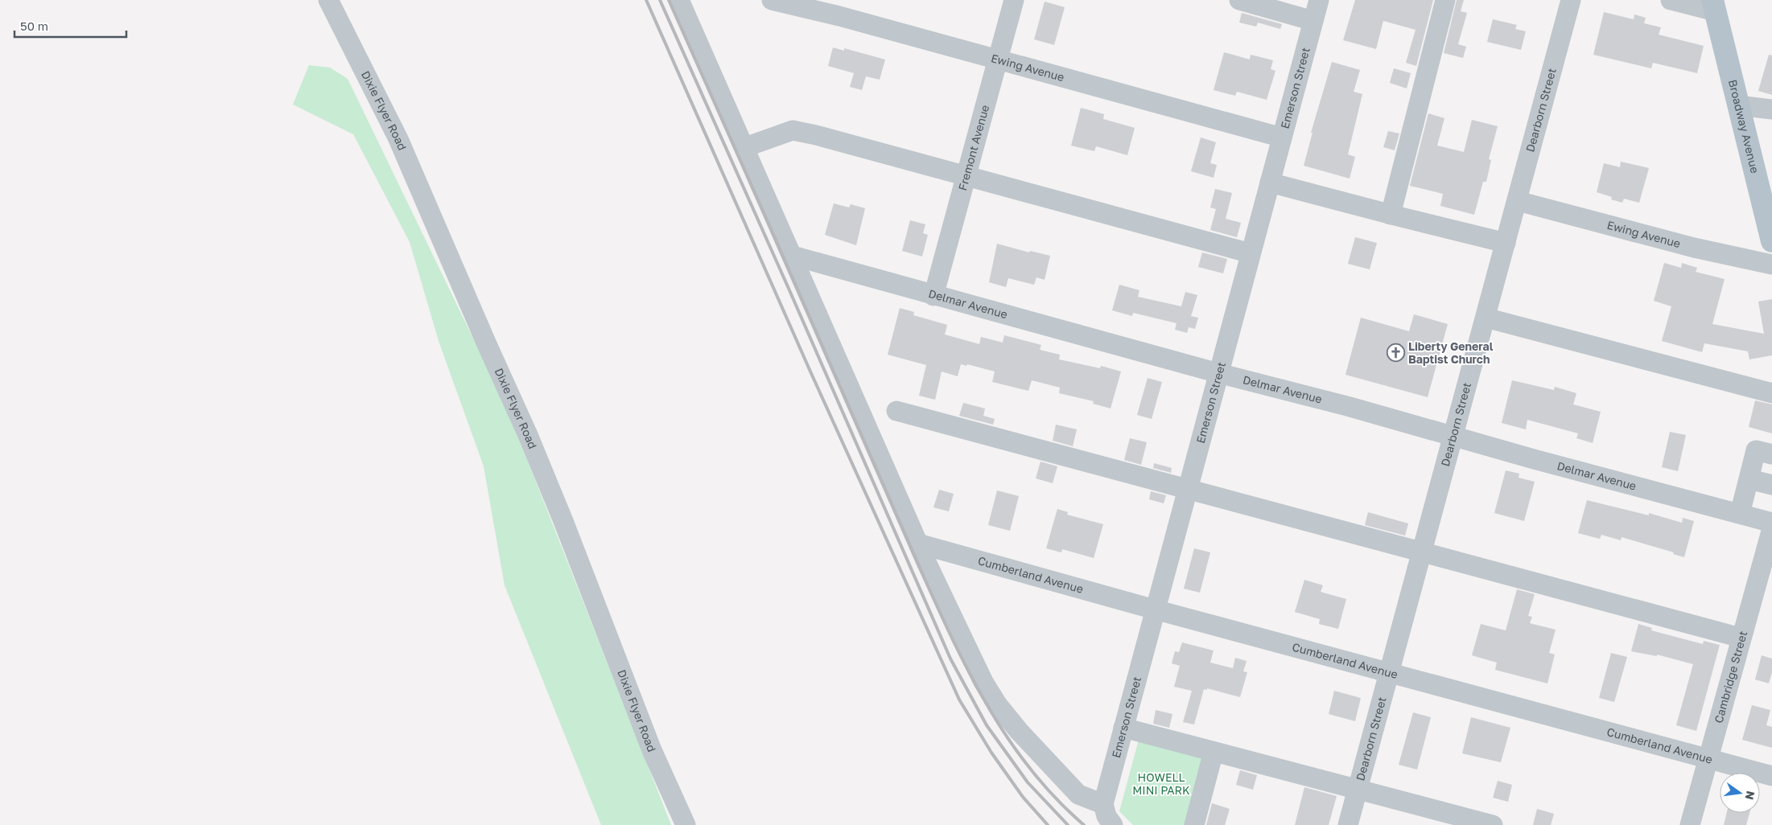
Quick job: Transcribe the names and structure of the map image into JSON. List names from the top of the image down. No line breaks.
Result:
{"streets":{"main road":["Broadway Avenue"],"street":["Ewing Avenue","Emerson Street","Dearborn Street","Dixie Flyer Road","Fremont Avenue","Delmar Avenue","Cumberland Avenue","Cambridge Street"]},"crossings":[["Ewing Avenue","Emerson Street"],["Ewing Avenue","Dearborn Street"],["Ewing Avenue","Fremont Avenue"],["Emerson Street","Delmar Avenue"],["Emerson Street","Cumberland Avenue"],["Dearborn Street","Delmar Avenue"],["Dearborn Street","Cumberland Avenue"],["Fremont Avenue","Delmar Avenue"],["Cumberland Avenue","Cambridge Street"]],"parks":["HOWELL MINI PARK"],"places":{"church":["Liberty General Baptist Church"]},"scale_bar":"50 m","north":"right"}
